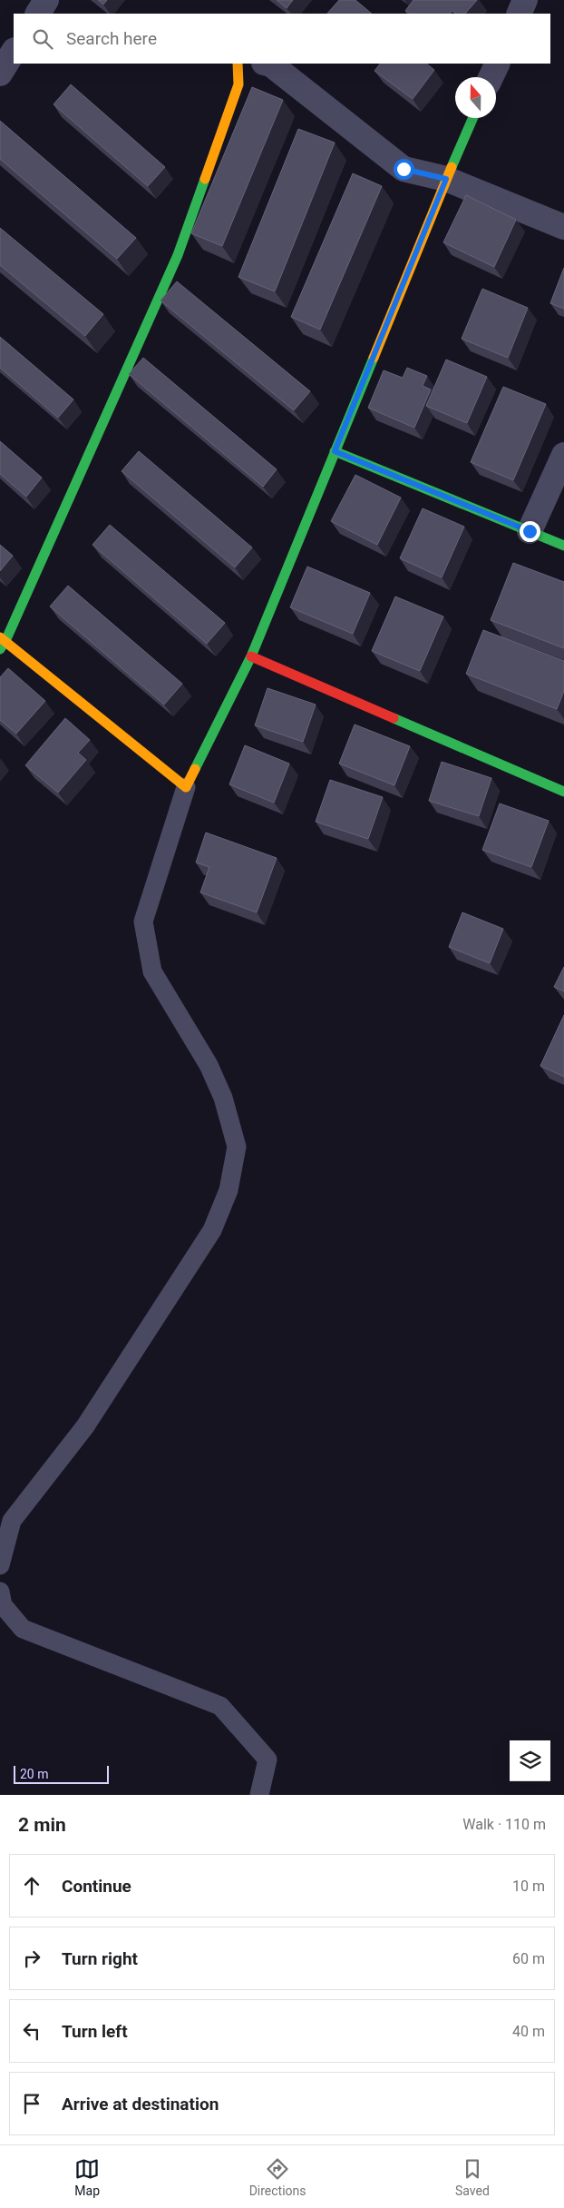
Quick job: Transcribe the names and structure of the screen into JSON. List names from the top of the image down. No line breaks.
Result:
{"scale_bar":"20 m","north":"top","page":{"search":"Search here","scale":"20 m","heading":["2 min","Walk · 110 m"],"list":[["Continue","10 m"],["Turn right","60 m"],["Turn left","40 m"],"Arrive at destination"],"nav":["Map","Directions","Saved"]}}
